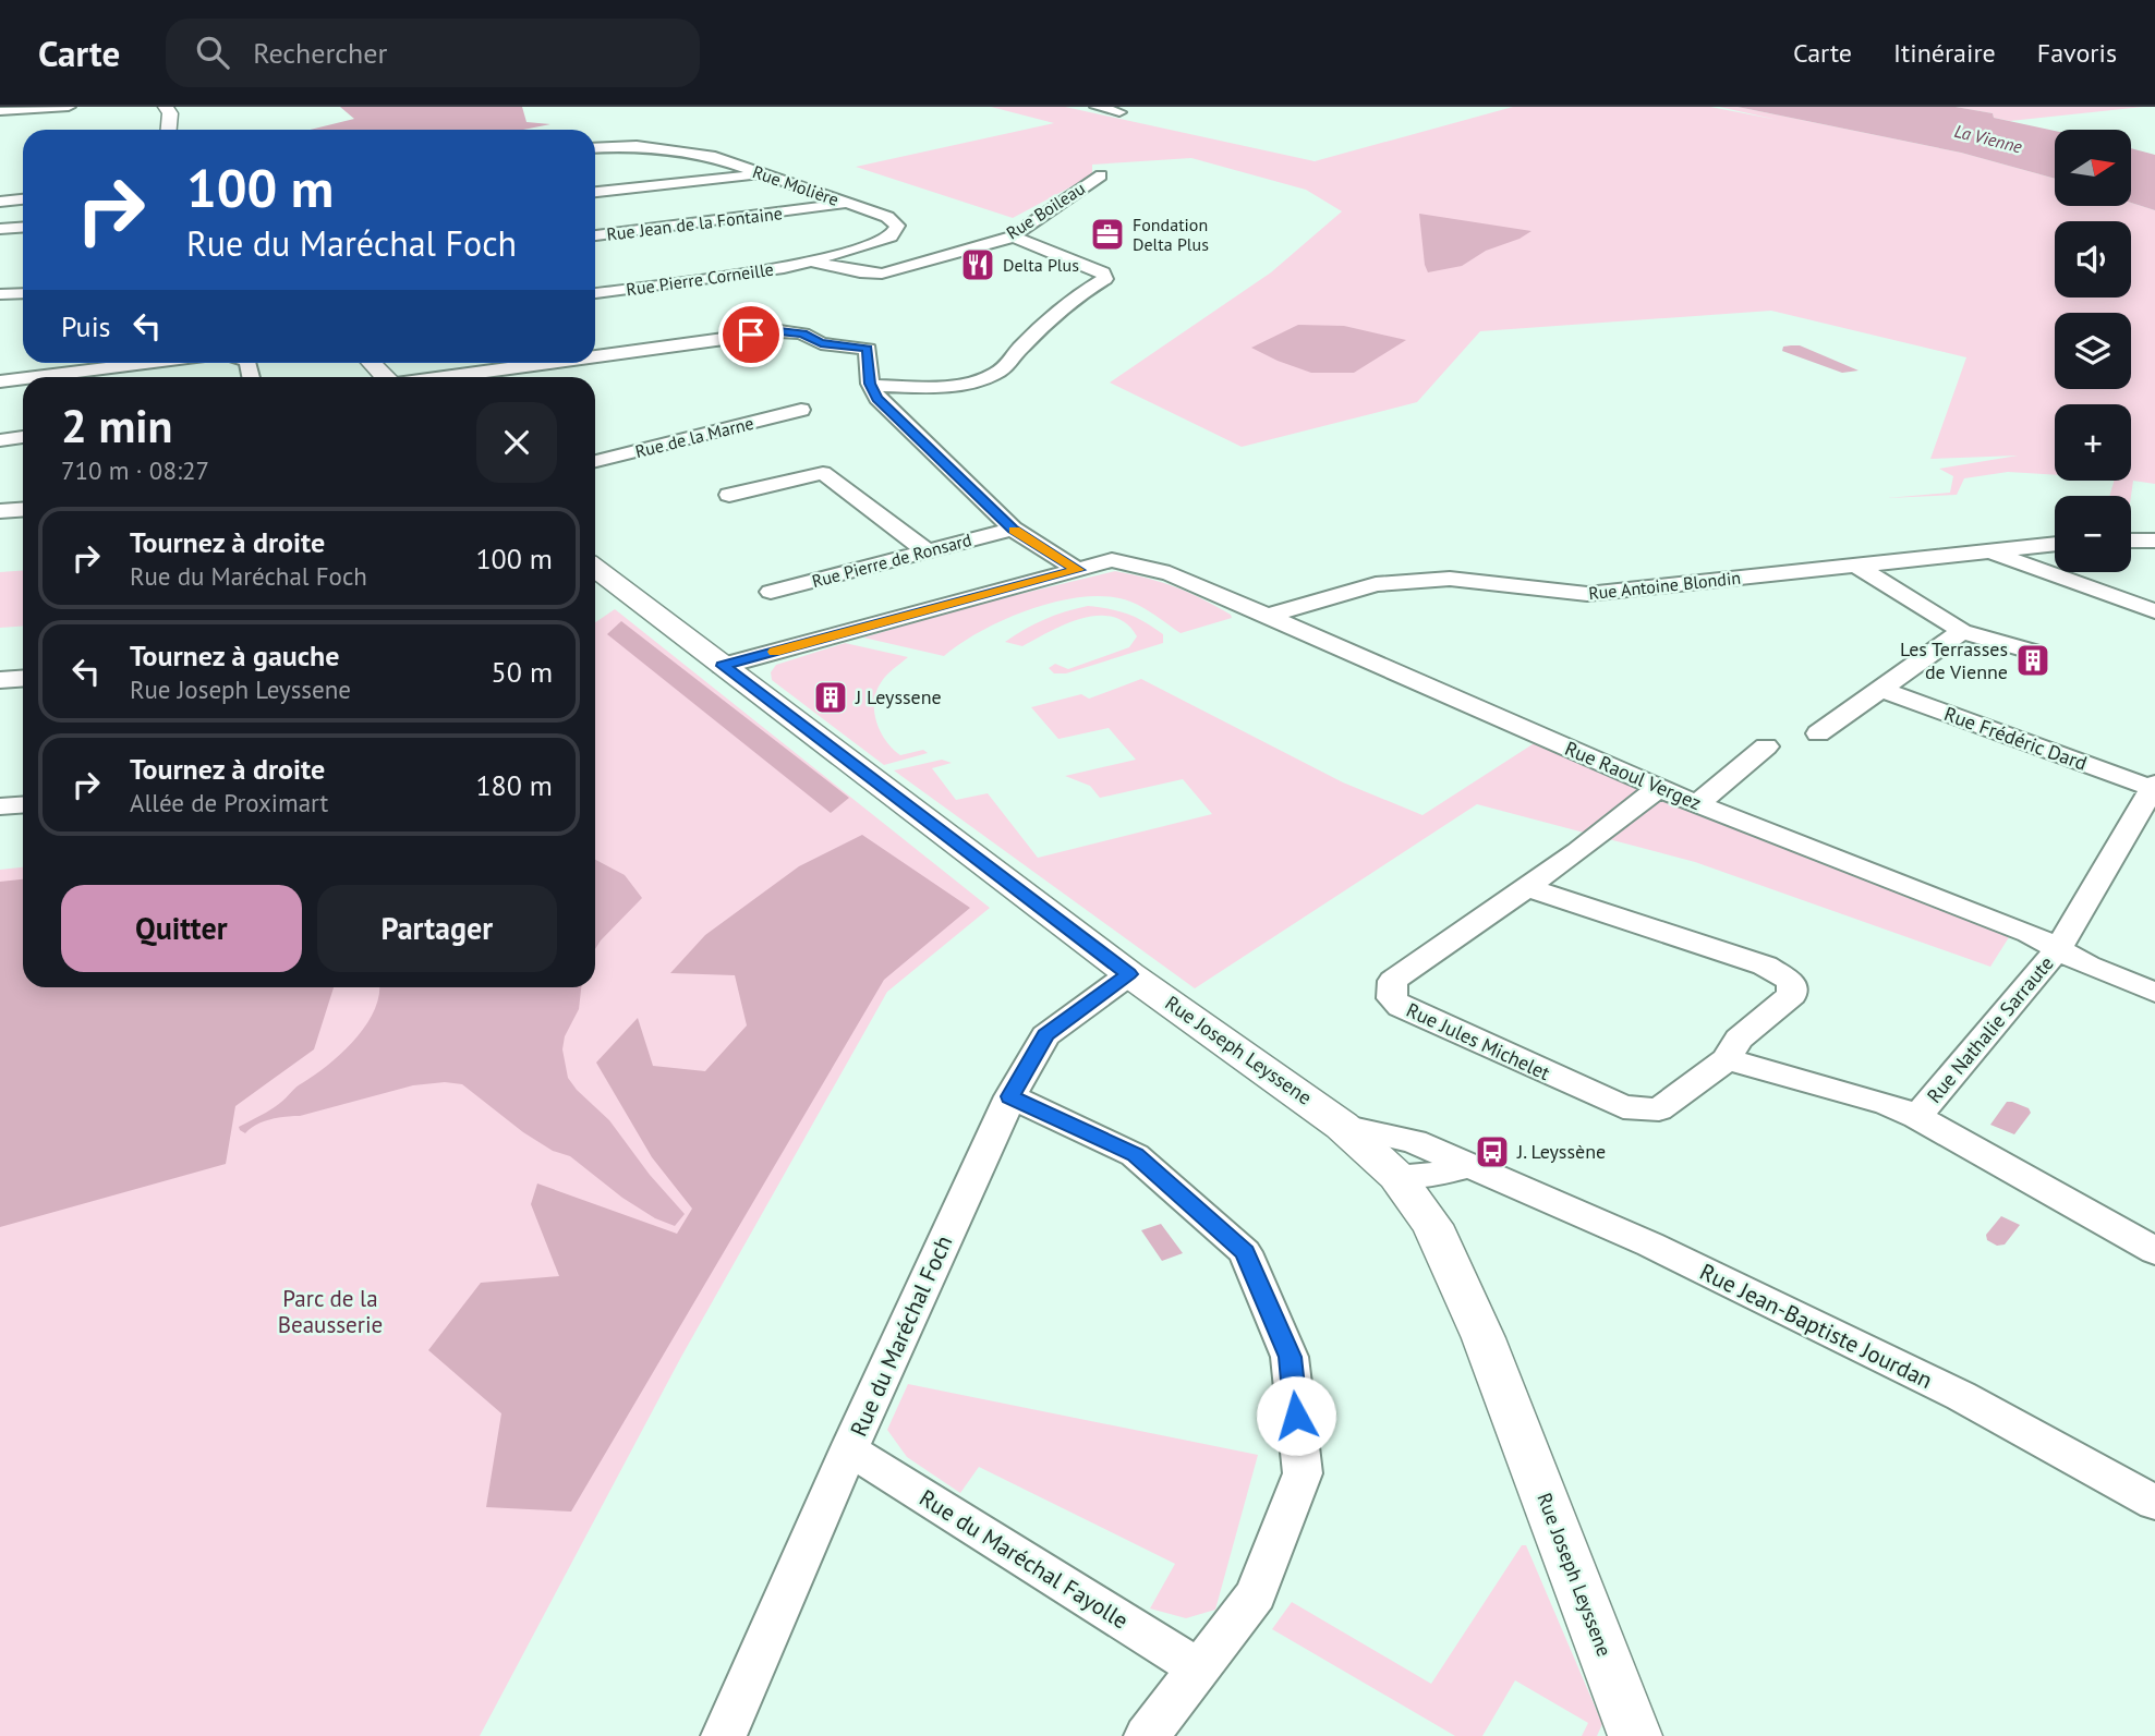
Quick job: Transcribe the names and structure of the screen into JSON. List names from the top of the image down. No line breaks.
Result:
{"streets":{"street":["Rue Molière","Rue Boileau","Rue Jean de la Fontaine","Rue Pierre Corneille","Rue de la Marne","Rue Pierre de Ronsard","Rue Antoine Blondin","Rue Frédéric Dard","Rue Raoul Vergez","Rue Nathalie Sarraute","Rue Jules Michelet","Rue Joseph Leyssene","Rue Jean-Baptiste Jourdan","Rue du Maréchal Foch","Rue du Maréchal Fayolle"]},"crossings":[["Rue Molière","Rue Boileau"],["Rue Molière","Rue Jean de la Fontaine"],["Rue Molière","Rue Pierre Corneille"],["Rue Boileau","Rue Pierre Corneille"],["Rue Antoine Blondin","Rue Raoul Vergez"],["Rue Frédéric Dard","Rue Nathalie Sarraute"],["Rue Raoul Vergez","Rue Nathalie Sarraute"],["Rue Raoul Vergez","Rue Jules Michelet"],["Rue Joseph Leyssene","Rue Jean-Baptiste Jourdan"],["Rue Joseph Leyssene","Rue du Maréchal Foch"],["Rue du Maréchal Foch","Rue du Maréchal Fayolle"]],"water":["La Vienne"],"parks":["Parc de la Beausserie"],"places":{"office":["Fondation Delta Plus"],"restaurant":["Delta Plus"],"building":["Les Terrasses de Vienne","J Leyssene"],"bus stop":["J. Leyssène"]},"north":"right","page":{"header":"Carte","search":"Rechercher","nav":["Carte","Itinéraire","Favoris"],"map_buttons":["+","−"],"turn":["100 m","Rue du Maréchal Foch"],"then":"Puis","heading":["2 min","710 m · 08:27"],"list":[{"name":"Tournez à droite","note":"Rue du Maréchal Foch","value":"100 m"},{"name":"Tournez à gauche","note":"Rue Joseph Leyssene","value":"50 m"},{"name":"Tournez à droite","note":"Allée de Proximart","value":"180 m"}],"buttons":["Quitter","Partager"]}}
